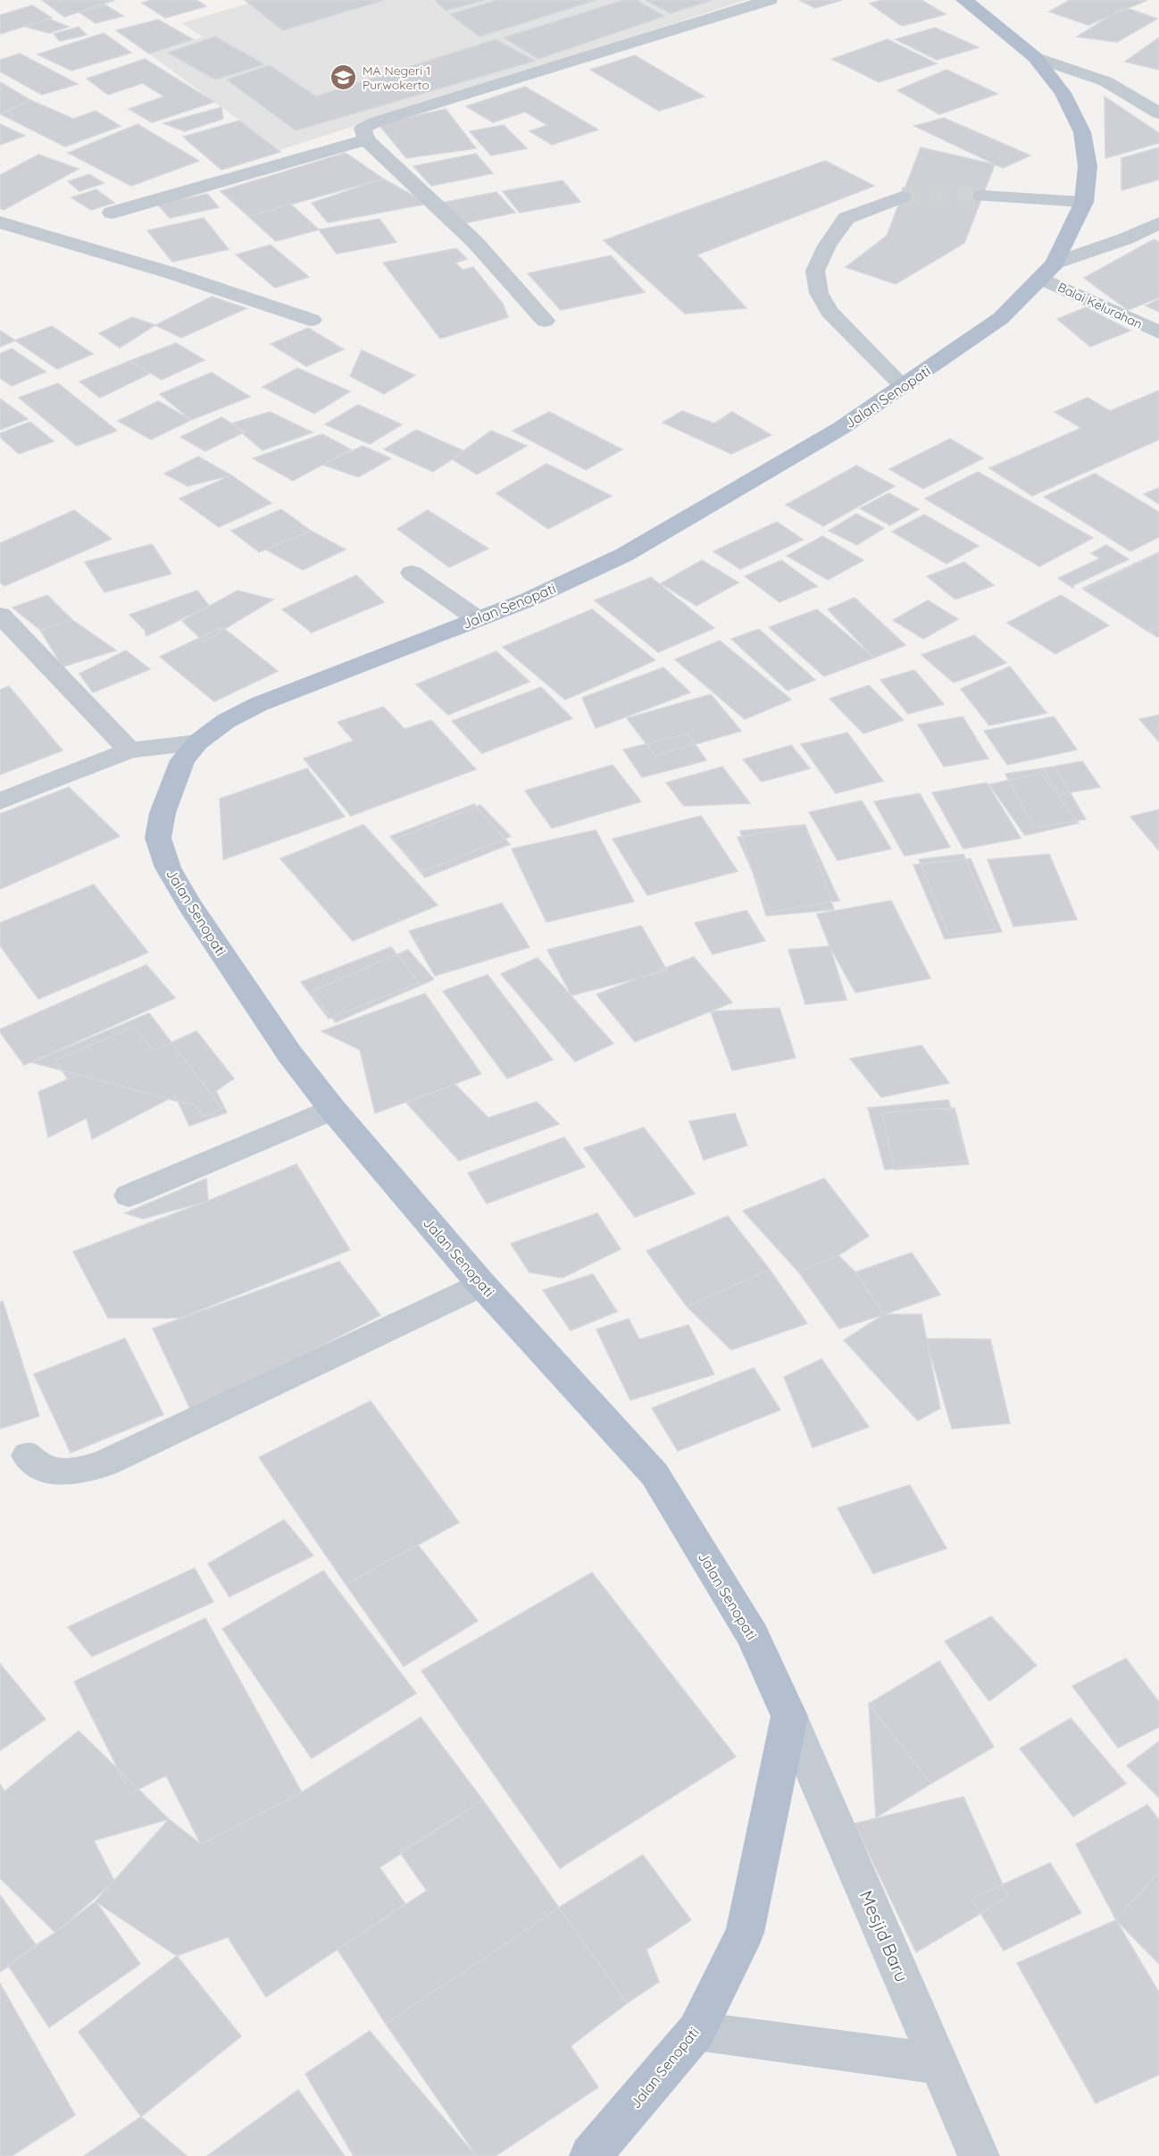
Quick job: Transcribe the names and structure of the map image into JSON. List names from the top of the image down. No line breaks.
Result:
{"streets":{"main road":["Jalan Senopati"],"street":["Balai Kelurahan","Mesjid Baru"]},"crossings":[["Balai Kelurahan","Jalan Senopati"],["Jalan Senopati","Mesjid Baru"]],"places":{"school or university":["MA Negeri 1 Purwokerto"]}}
